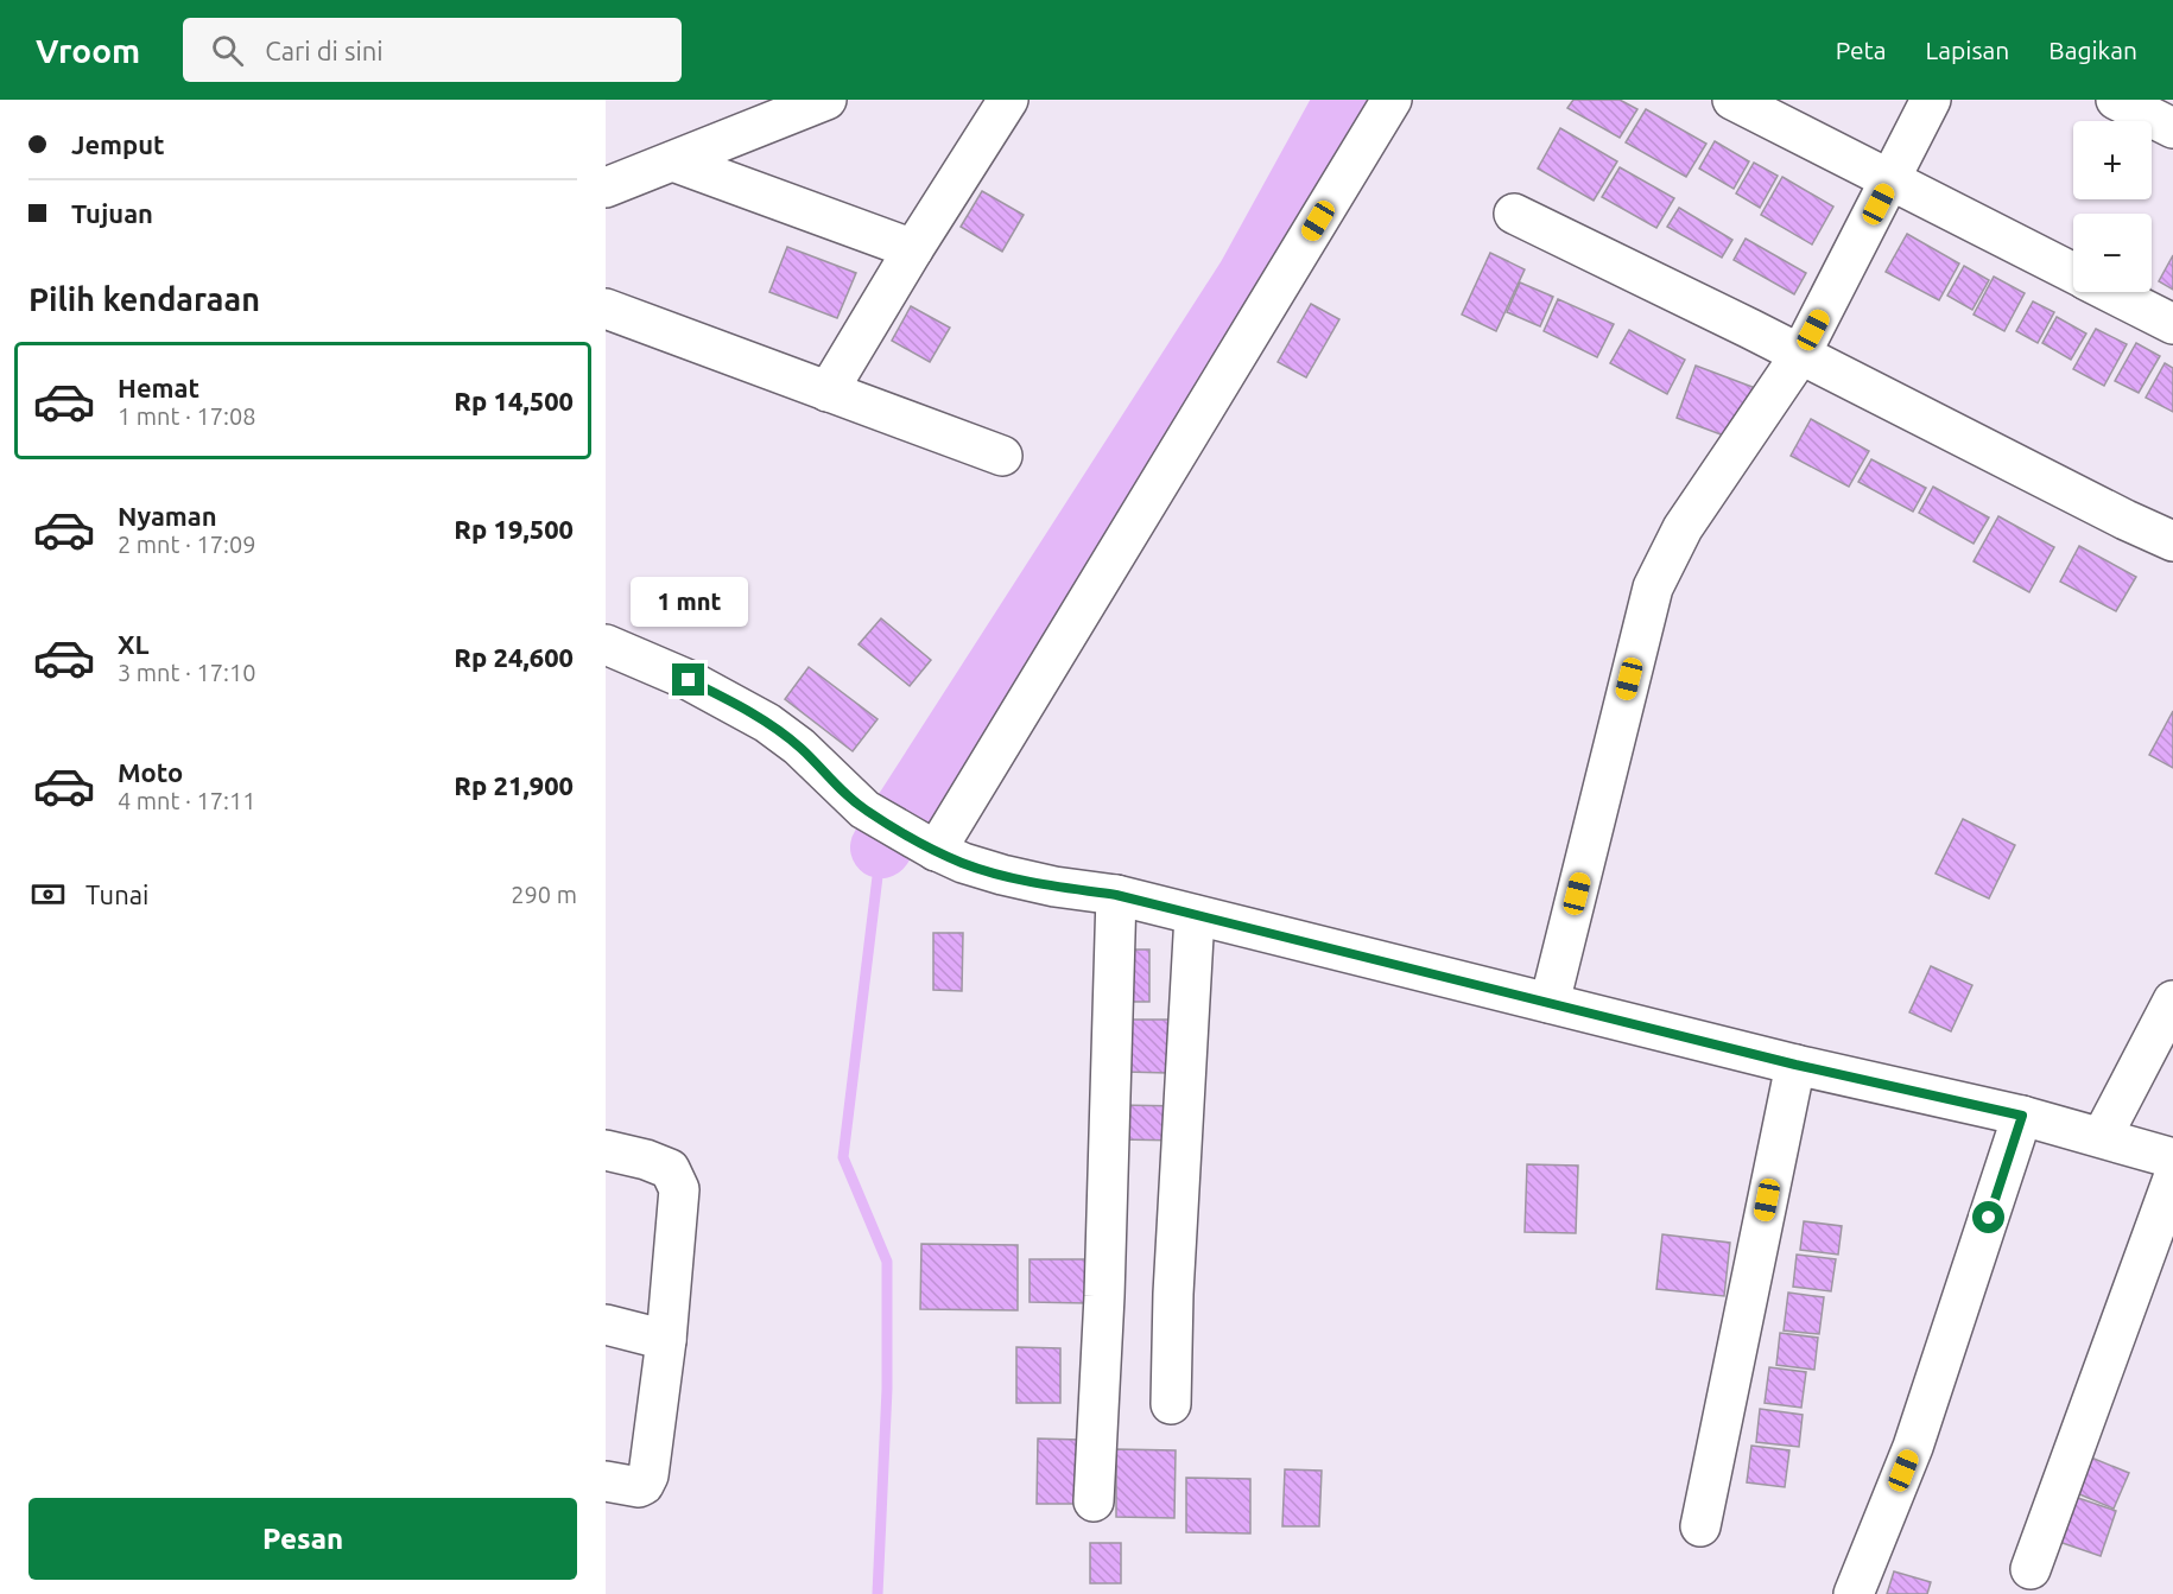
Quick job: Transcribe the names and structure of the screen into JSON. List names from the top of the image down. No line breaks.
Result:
{"page":{"header":"Vroom","search":"Cari di sini","nav":["Peta","Lapisan","Bagikan"],"banner":["Jemput","Tujuan"],"map_buttons":["+","−"],"heading":"Pilih kendaraan","list":[{"name":"Hemat","note":"1 mnt · 17:08","value":"Rp 14,500"},{"name":"Nyaman","note":"2 mnt · 17:09","value":"Rp 19,500"},{"name":"XL","note":"3 mnt · 17:10","value":"Rp 24,600"},{"name":"Moto","note":"4 mnt · 17:11","value":"Rp 21,900"}],"bubble":"1 mnt","pay":["Tunai","290 m"],"buttons":"Pesan"}}
